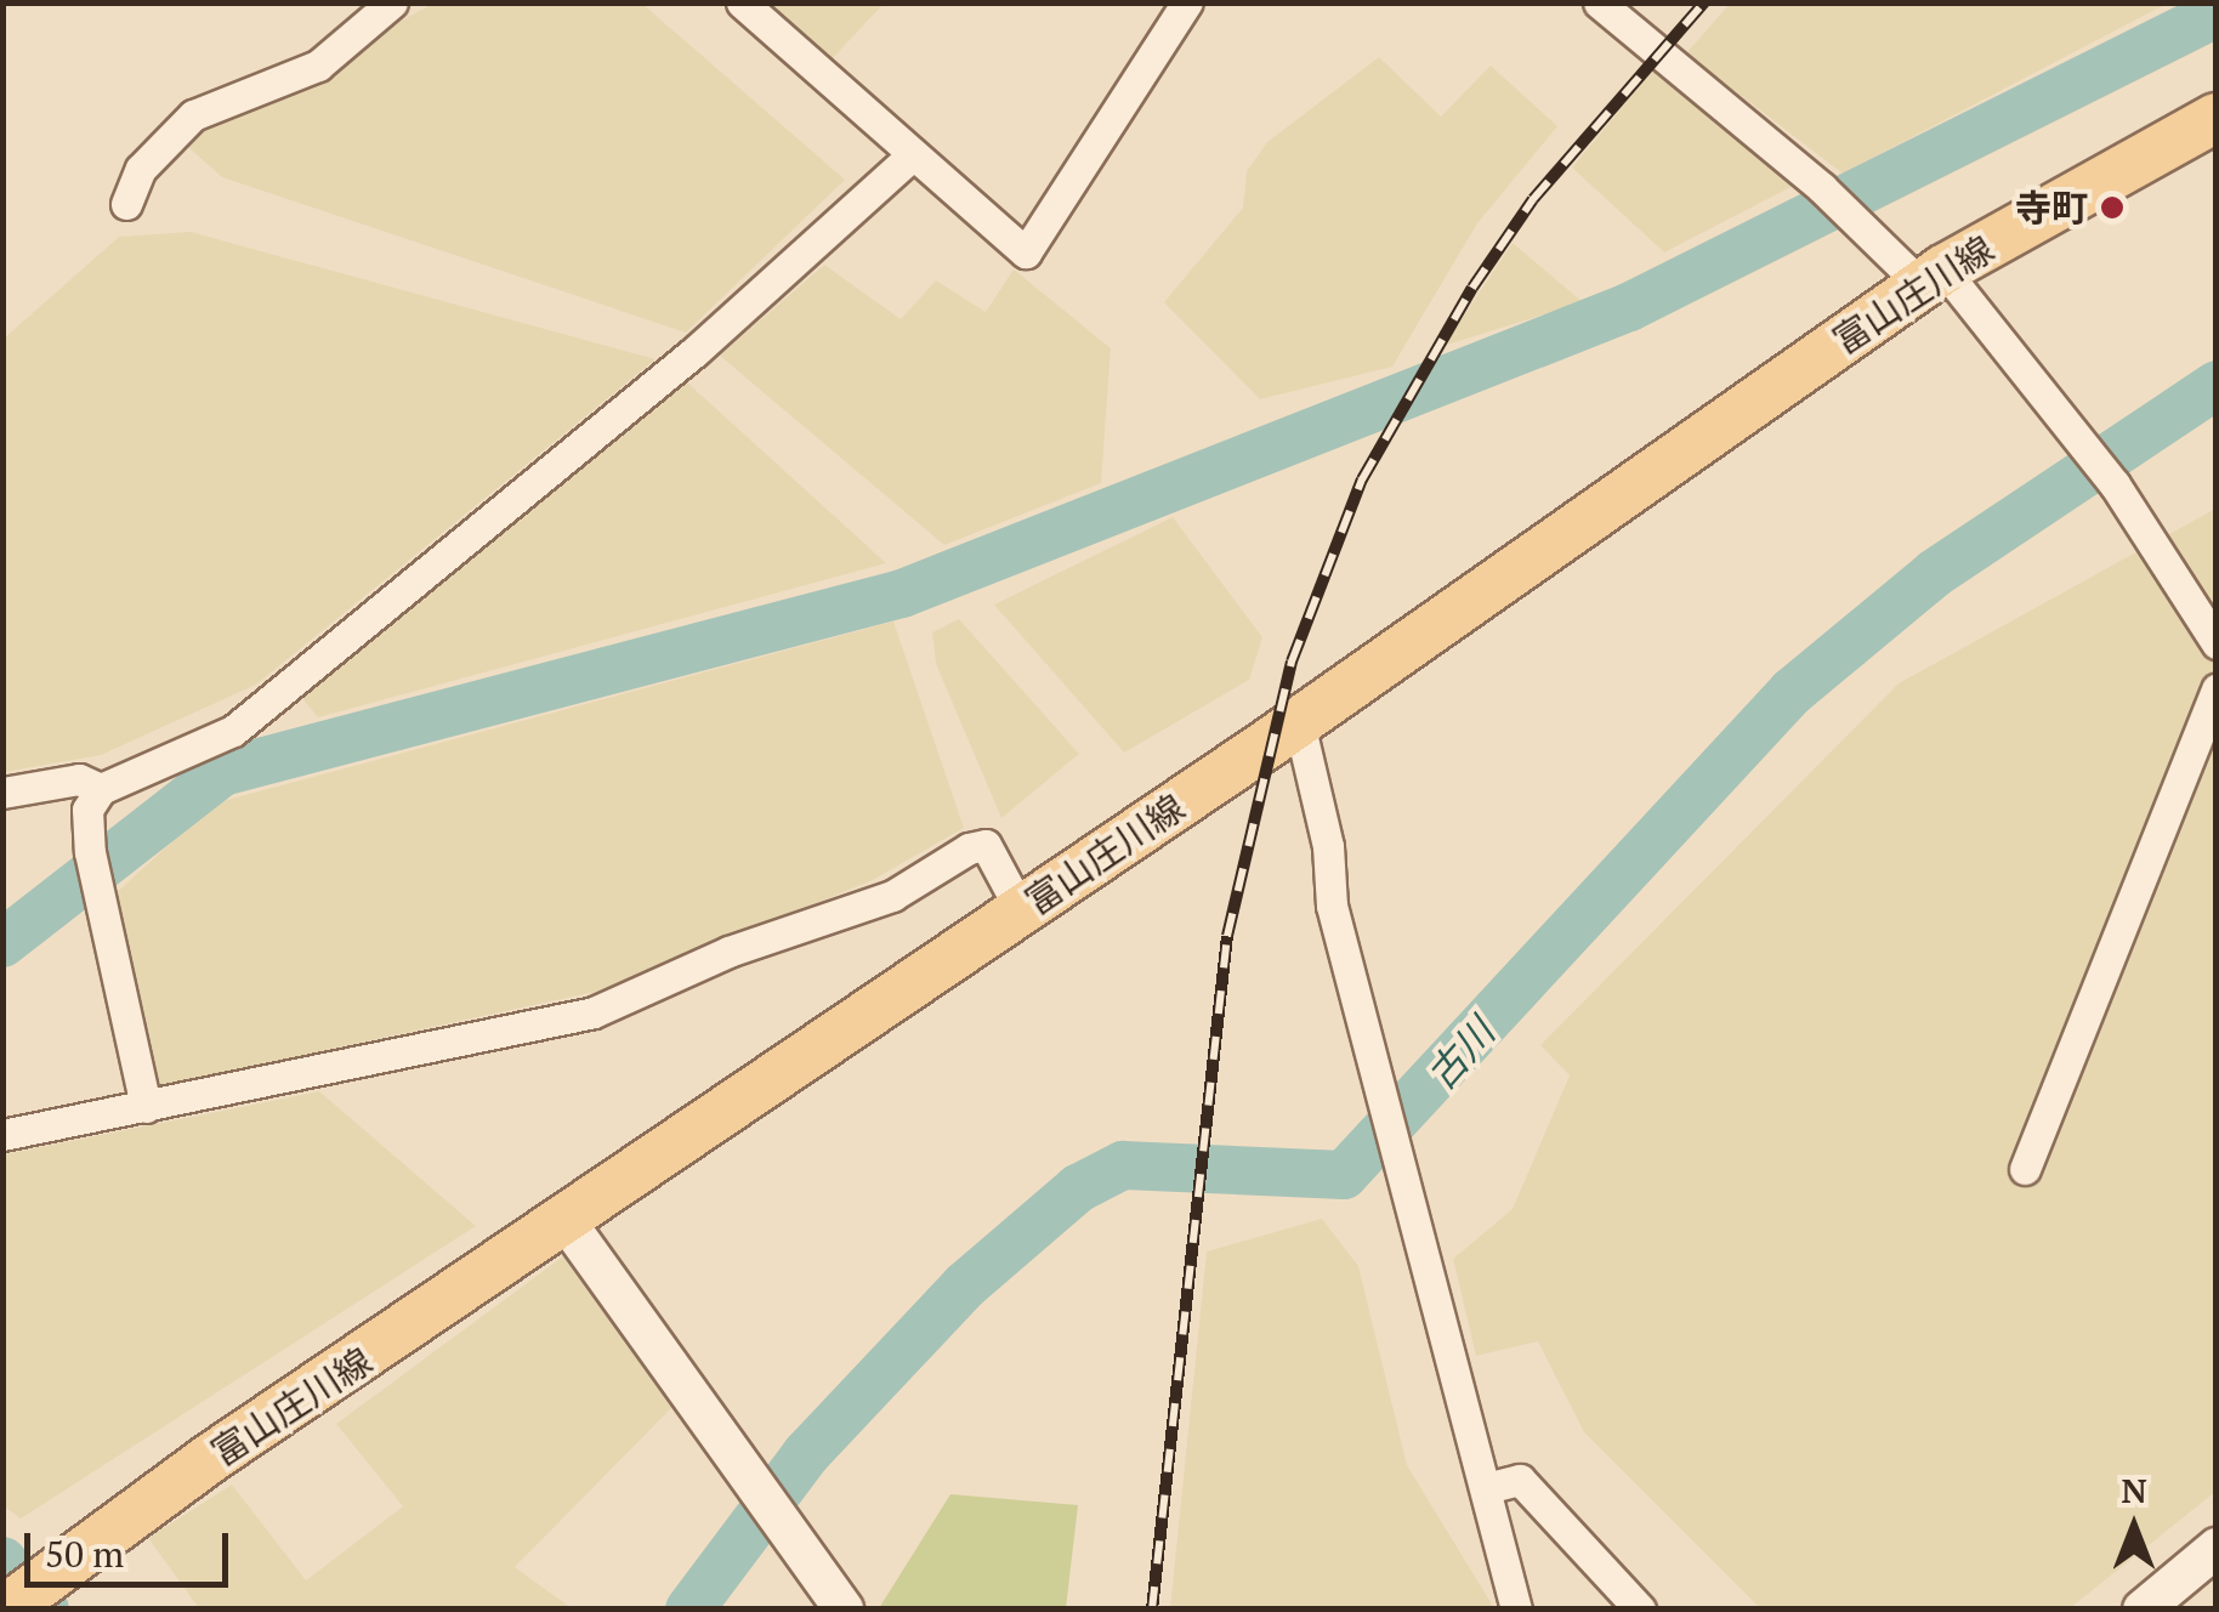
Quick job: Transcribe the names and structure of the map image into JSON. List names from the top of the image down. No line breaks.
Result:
{"streets":{"main road":["富山庄川線"]},"water":["古川"],"places":["寺町"],"scale_bar":"50 m","north":"top"}
